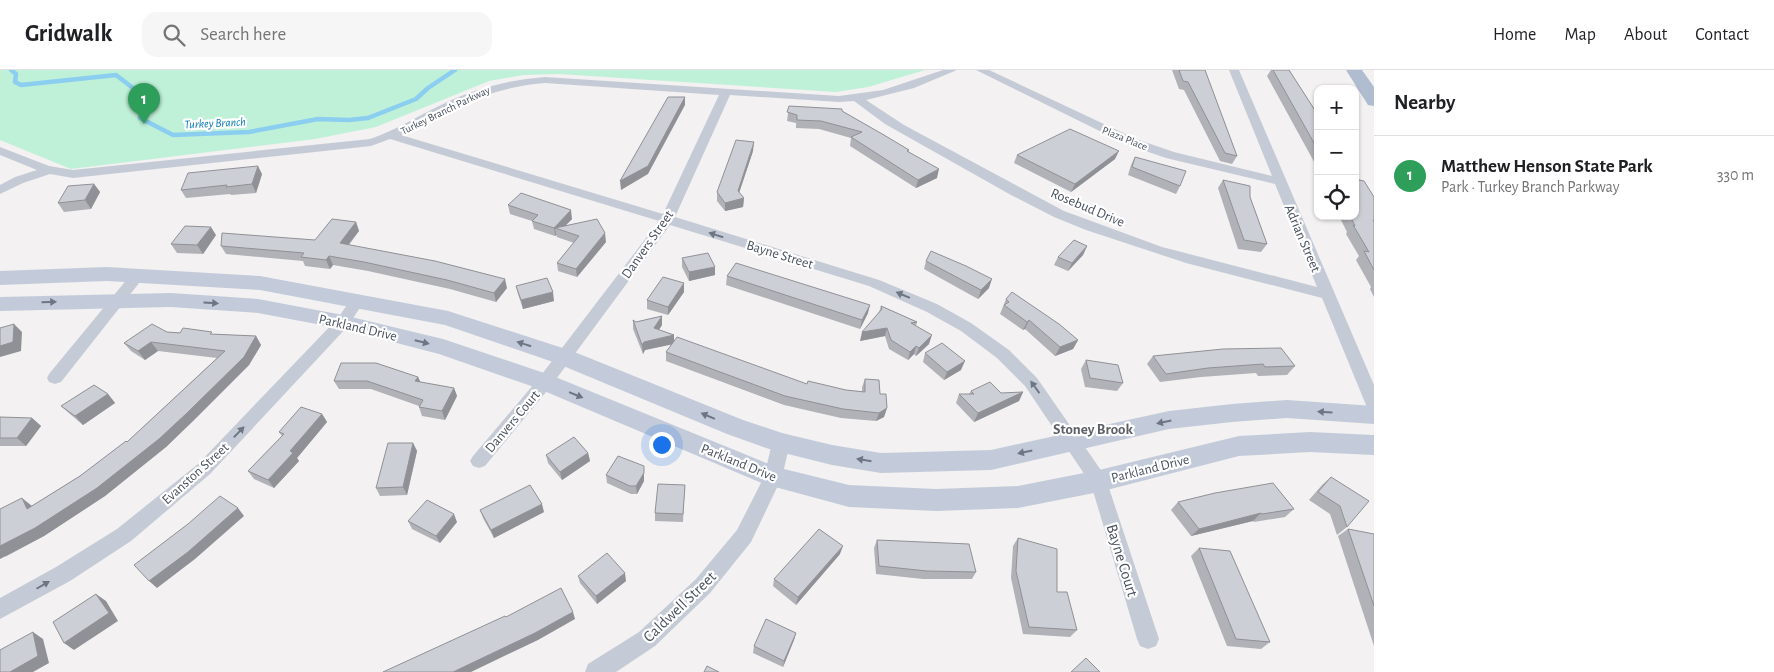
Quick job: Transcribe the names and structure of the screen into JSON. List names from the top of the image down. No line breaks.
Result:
{"streets":{"street":["Turkey Branch Parkway","Plaza Place","Rosebud Drive","Adrian Street","Danvers Street","Bayne Street","Parkland Drive","Danvers Court","Evanston Street","Bayne Court","Caldwell Street"]},"crossings":[["Turkey Branch Parkway","Rosebud Drive"],["Turkey Branch Parkway","Danvers Street"],["Turkey Branch Parkway","Bayne Street"],["Plaza Place","Adrian Street"],["Rosebud Drive","Adrian Street"],["Danvers Street","Bayne Street"],["Danvers Street","Parkland Drive"],["Danvers Street","Danvers Court"],["Bayne Street","Parkland Drive"],["Bayne Street","Bayne Court"],["Parkland Drive","Danvers Court"],["Parkland Drive","Evanston Street"],["Parkland Drive","Bayne Court"],["Parkland Drive","Caldwell Street"]],"one_way":["Bayne Street","Evanston Street"],"districts":["Stoney Brook"],"water":["Turkey Branch"],"page":{"header":"Gridwalk","search":"Search here","nav":["Home","Map","About","Contact"],"heading":"Nearby","pins":"1","map_buttons":["+","−"],"list":[{"mark":"1","name":"Matthew Henson State Park","note":"Park · Turkey Branch Parkway","value":"330 m"}]}}
